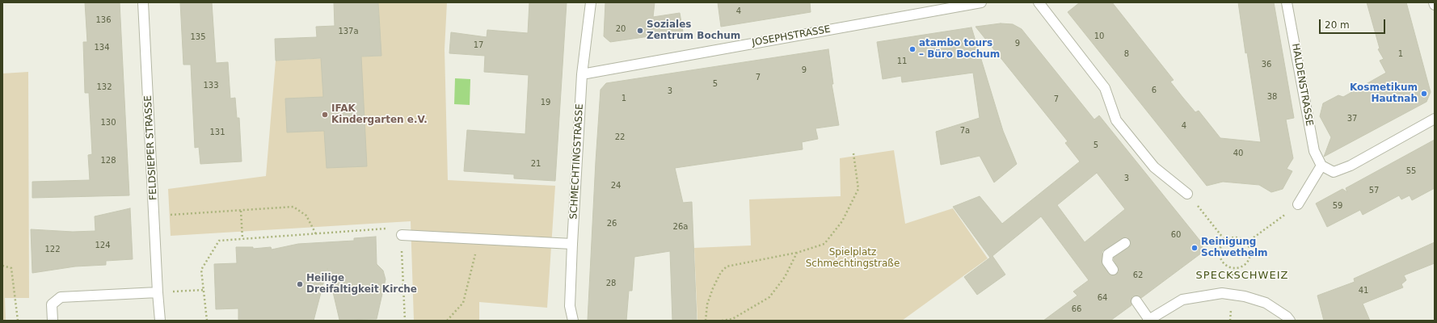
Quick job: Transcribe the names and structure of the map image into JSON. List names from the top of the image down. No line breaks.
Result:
{"streets":{"street":["JOSEPHSTRASSE","HALDENSTRASSE","FELDSIEPER STRASSE","SCHMECHTINGSTRASSE"]},"crossings":[["JOSEPHSTRASSE","SCHMECHTINGSTRASSE"]],"districts":["SPECKSCHWEIZ"],"parks":["Spielplatz Schmechtingstraße"],"places":["Soziales Zentrum Bochum","atambo tours – Büro Bochum","Kosmetikum Hautnah","IFAK Kindergarten e.V.","Reinigung Schwethelm","Heilige Dreifaltigkeit Kirche"],"house_numbers":["4","136","20","137a","10","135","9","17","134","8","1","11","36","9","7","5","133","132","6","3","38","1","7","19","37","130","4","7a","131","22","5","40","128","21","55","3","24","57","59","26","26a","60","124","122","62","28","41","64","66"],"scale_bar":"20 m"}
